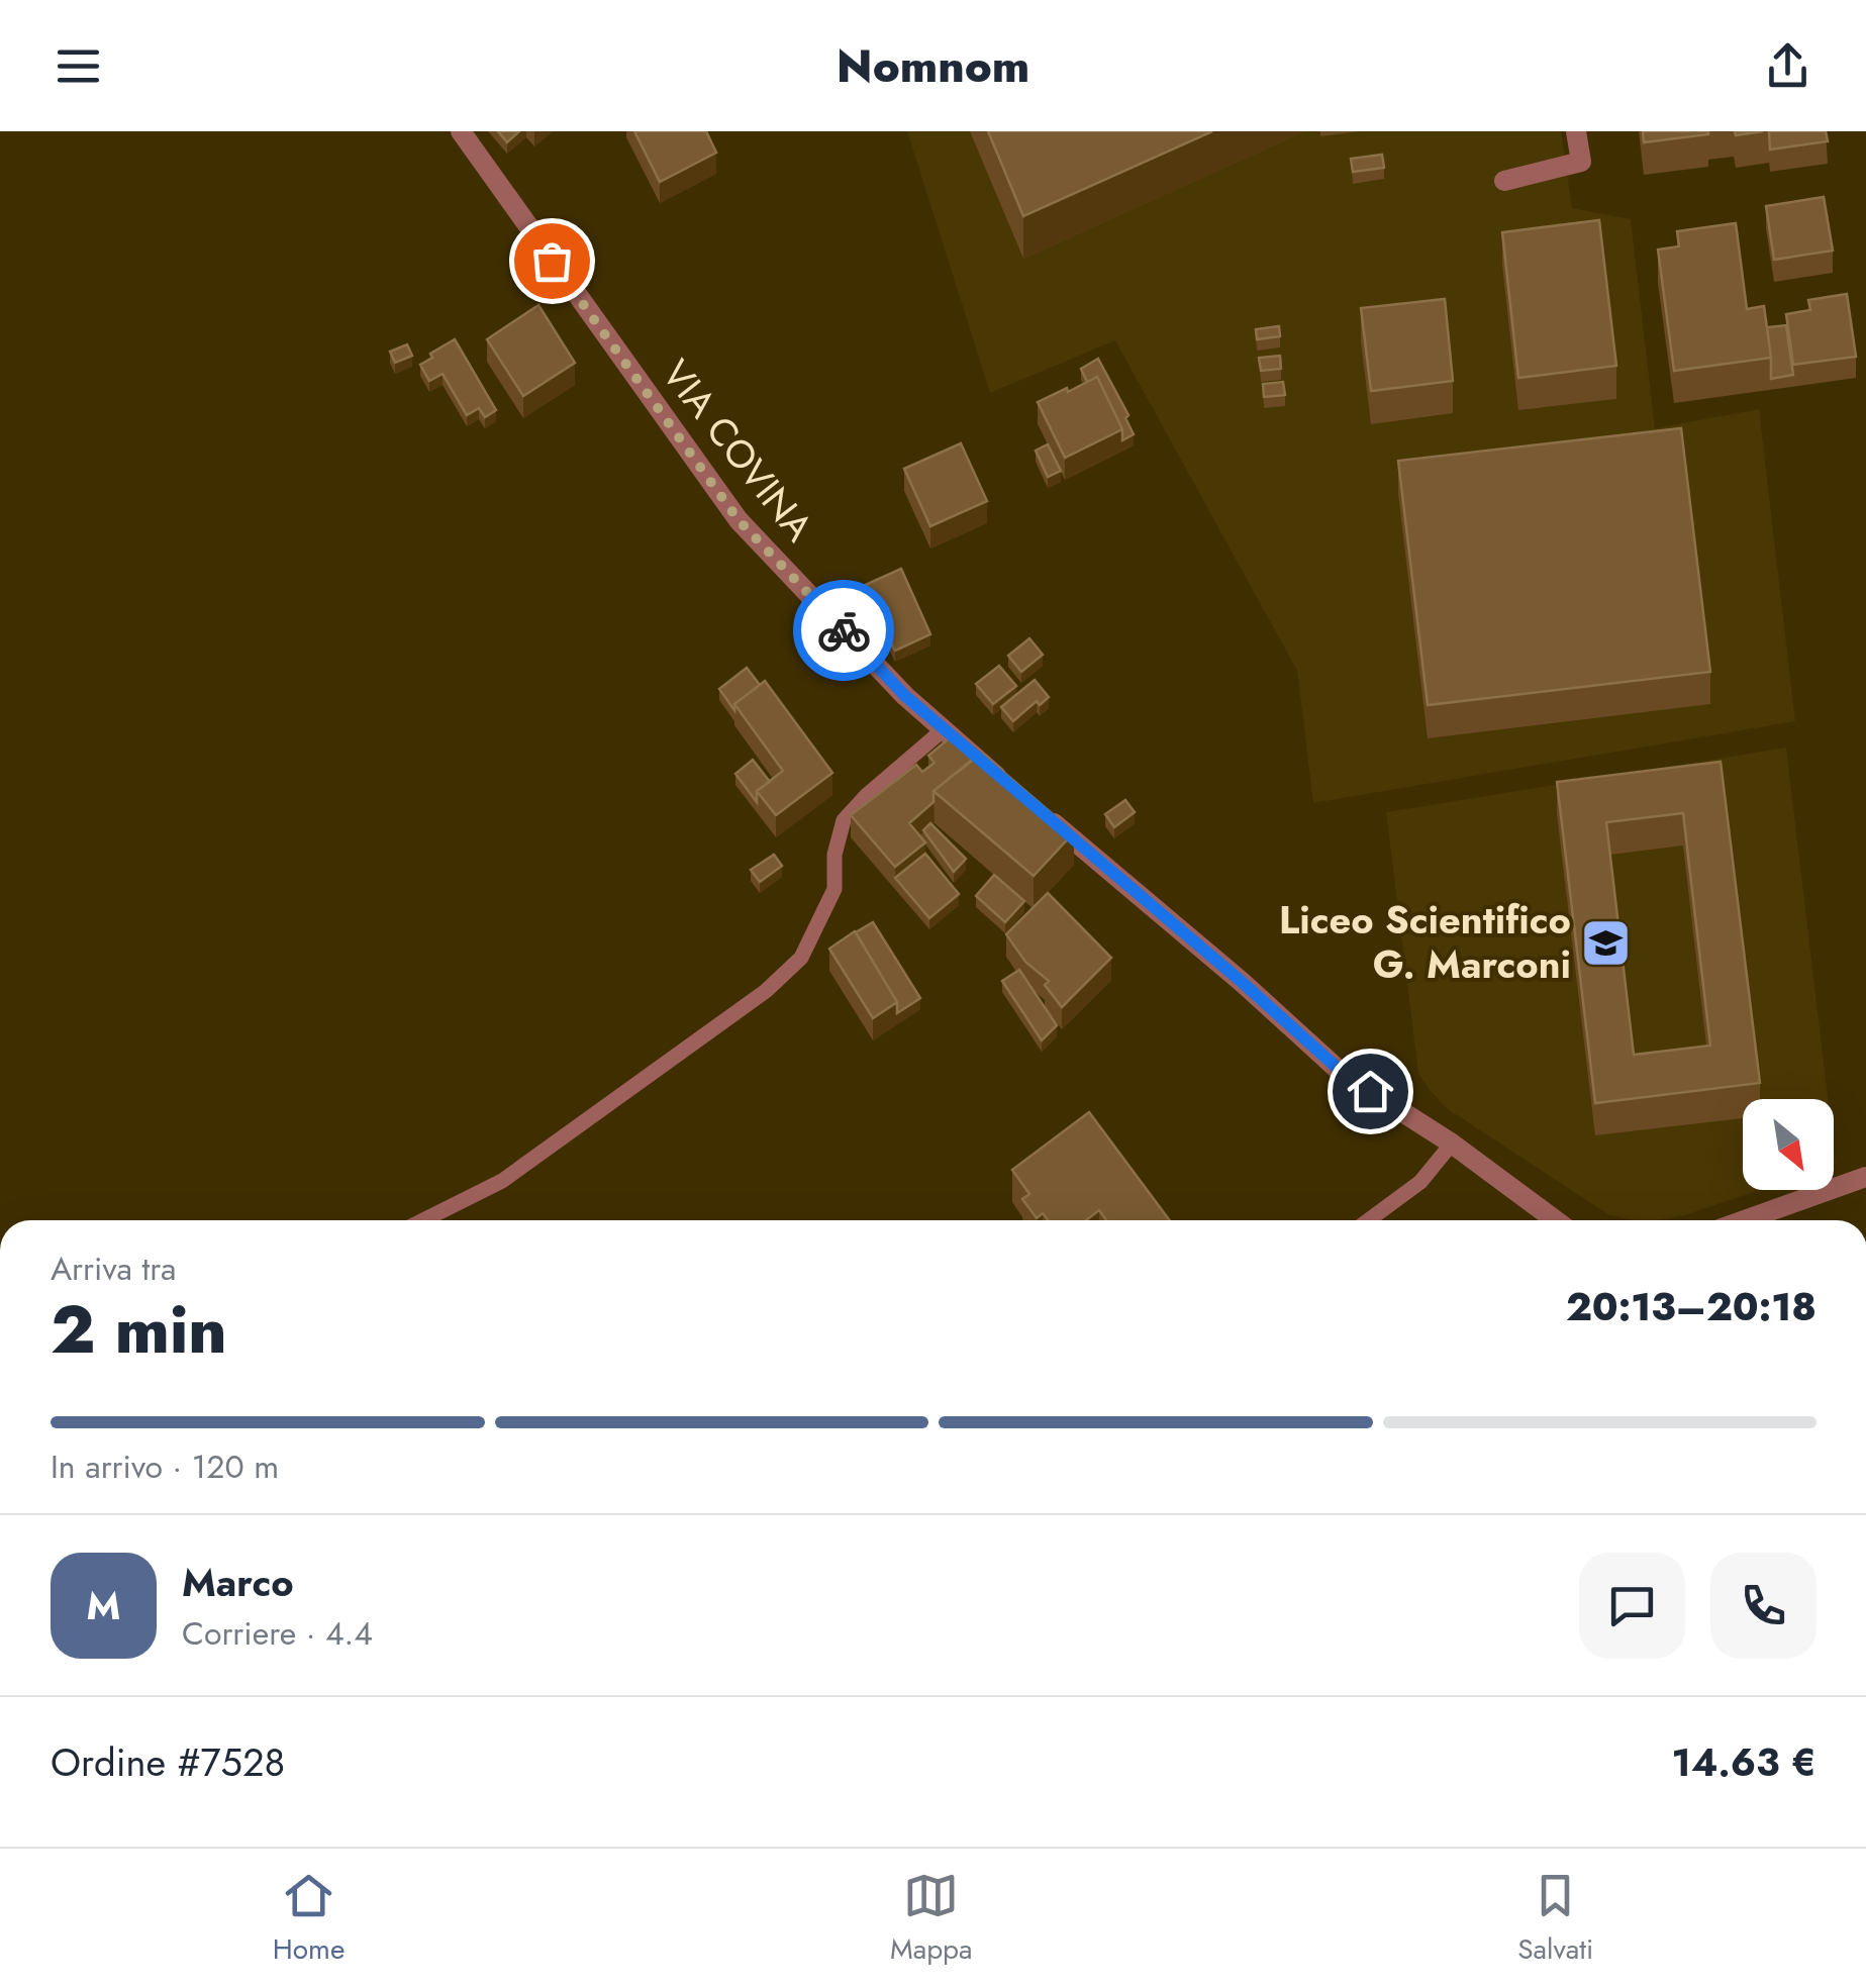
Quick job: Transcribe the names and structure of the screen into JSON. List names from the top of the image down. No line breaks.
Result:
{"streets":{"street":["VIA COVINA"]},"places":{"school or university":["Liceo Scientifico G. Marconi"]},"north":"bottom right","page":{"header":"Nomnom","heading":["2 min","Arriva tra","20:13–20:18"],"panel":["Marco","Corriere · 4.4","Ordine #7528","14.63 €"],"bar":"In arrivo · 120 m","round":"M","tabs":["Home","Mappa","Salvati"]}}
